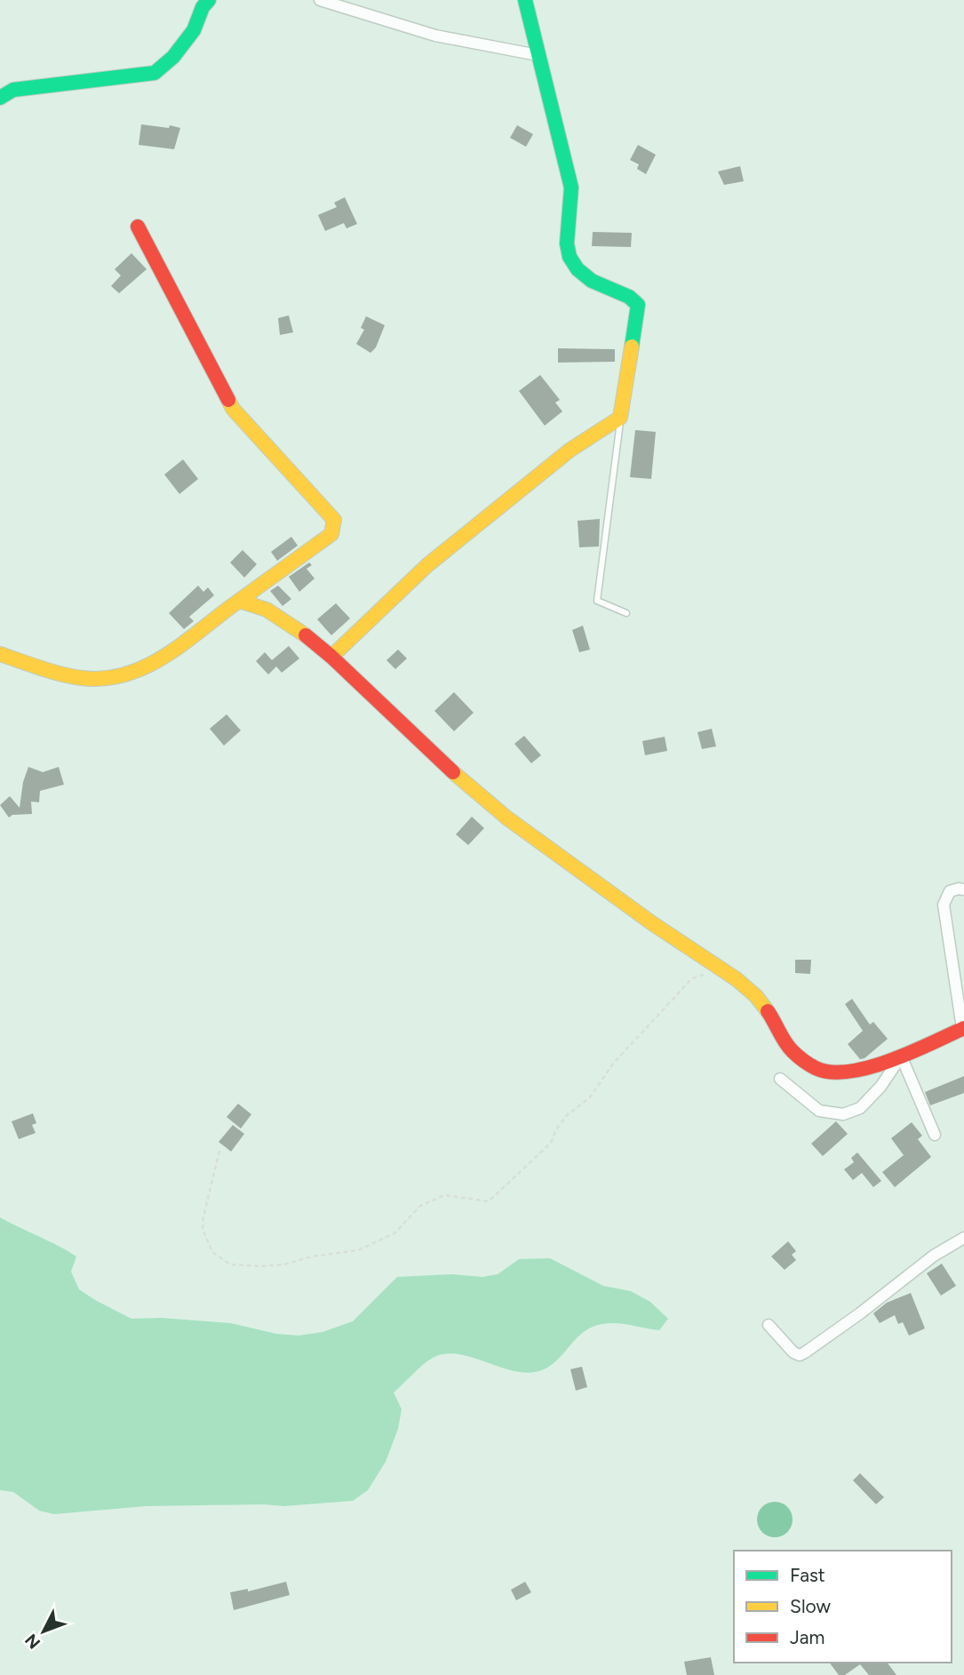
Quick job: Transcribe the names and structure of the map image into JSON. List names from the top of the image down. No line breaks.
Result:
{"legend":["Fast","Slow","Jam"],"north":"bottom left"}
